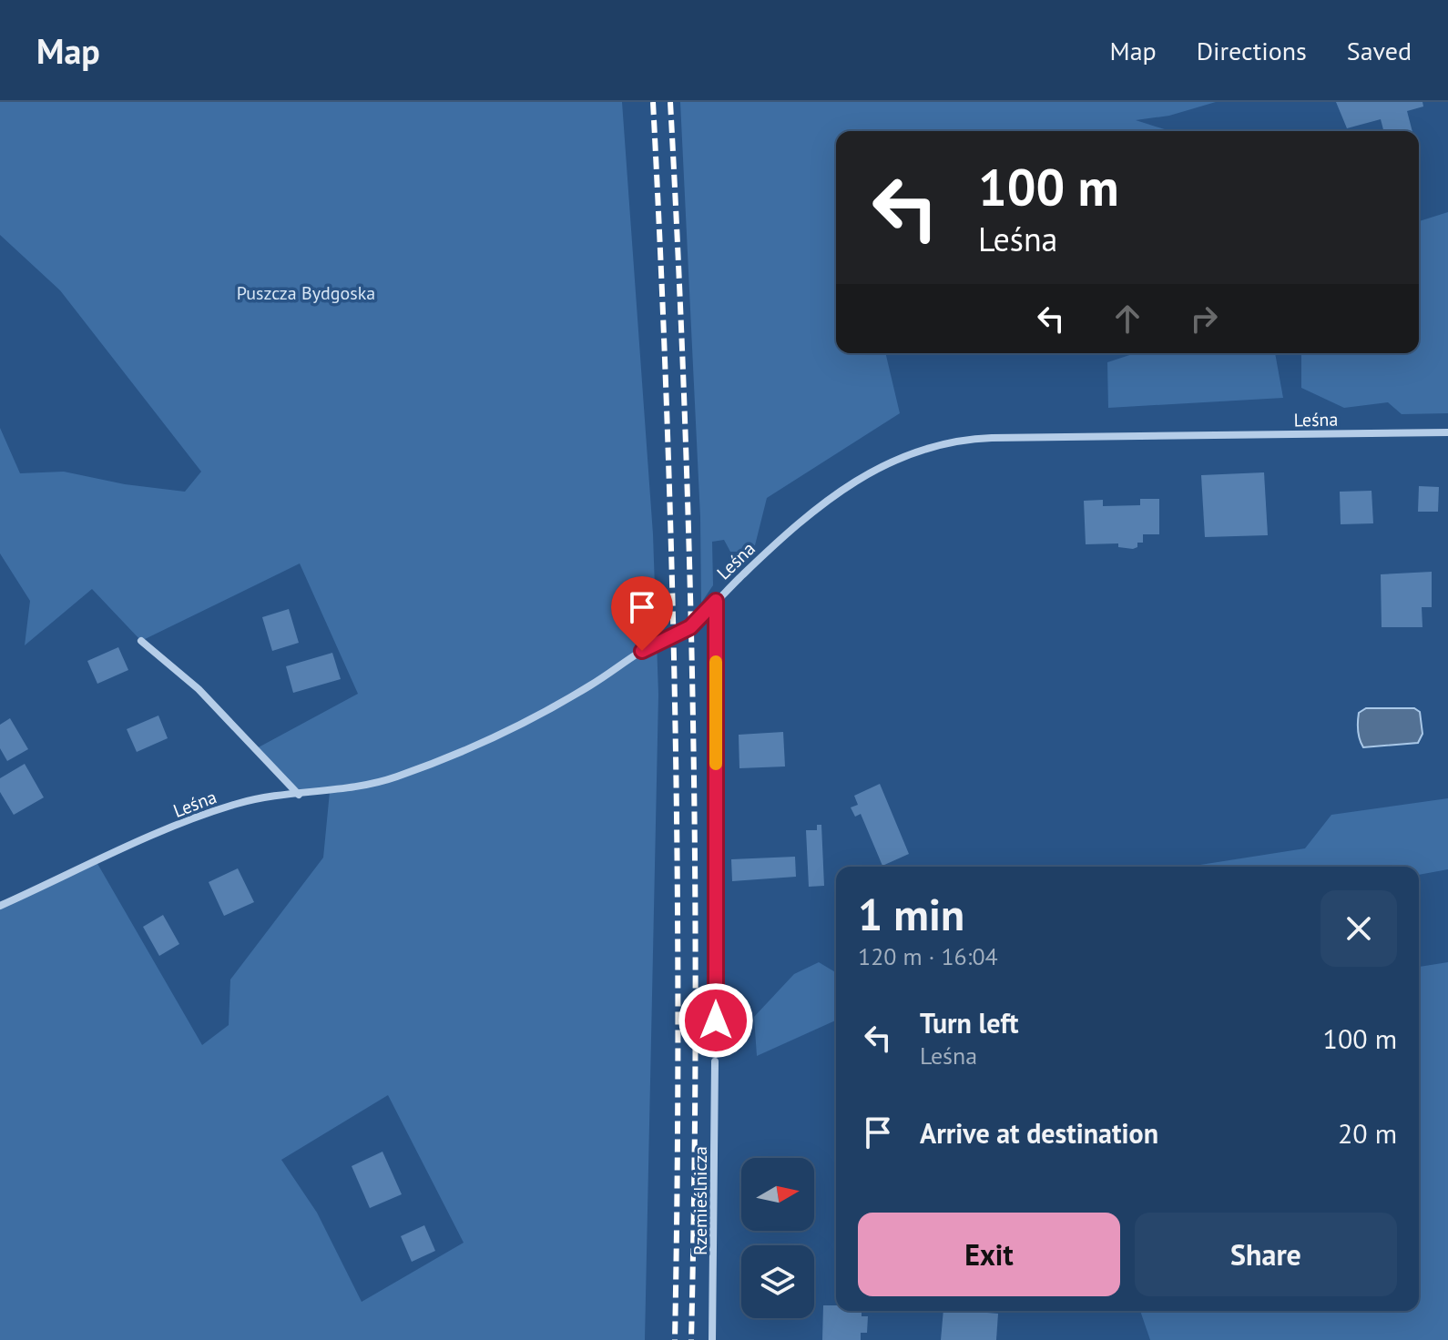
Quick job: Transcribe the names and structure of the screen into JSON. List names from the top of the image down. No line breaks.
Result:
{"streets":{"street":["Leśna","Rzemieślnicza"]},"parks":["Puszcza Bydgoska"],"north":"right","page":{"header":"Map","nav":["Map","Directions","Saved"],"turn":["100 m","Leśna"],"heading":["1 min","120 m · 16:04"],"list":[{"name":"Turn left","note":"Leśna","value":"100 m"},{"name":"Arrive at destination","value":"20 m"}],"buttons":["Exit","Share"]}}
